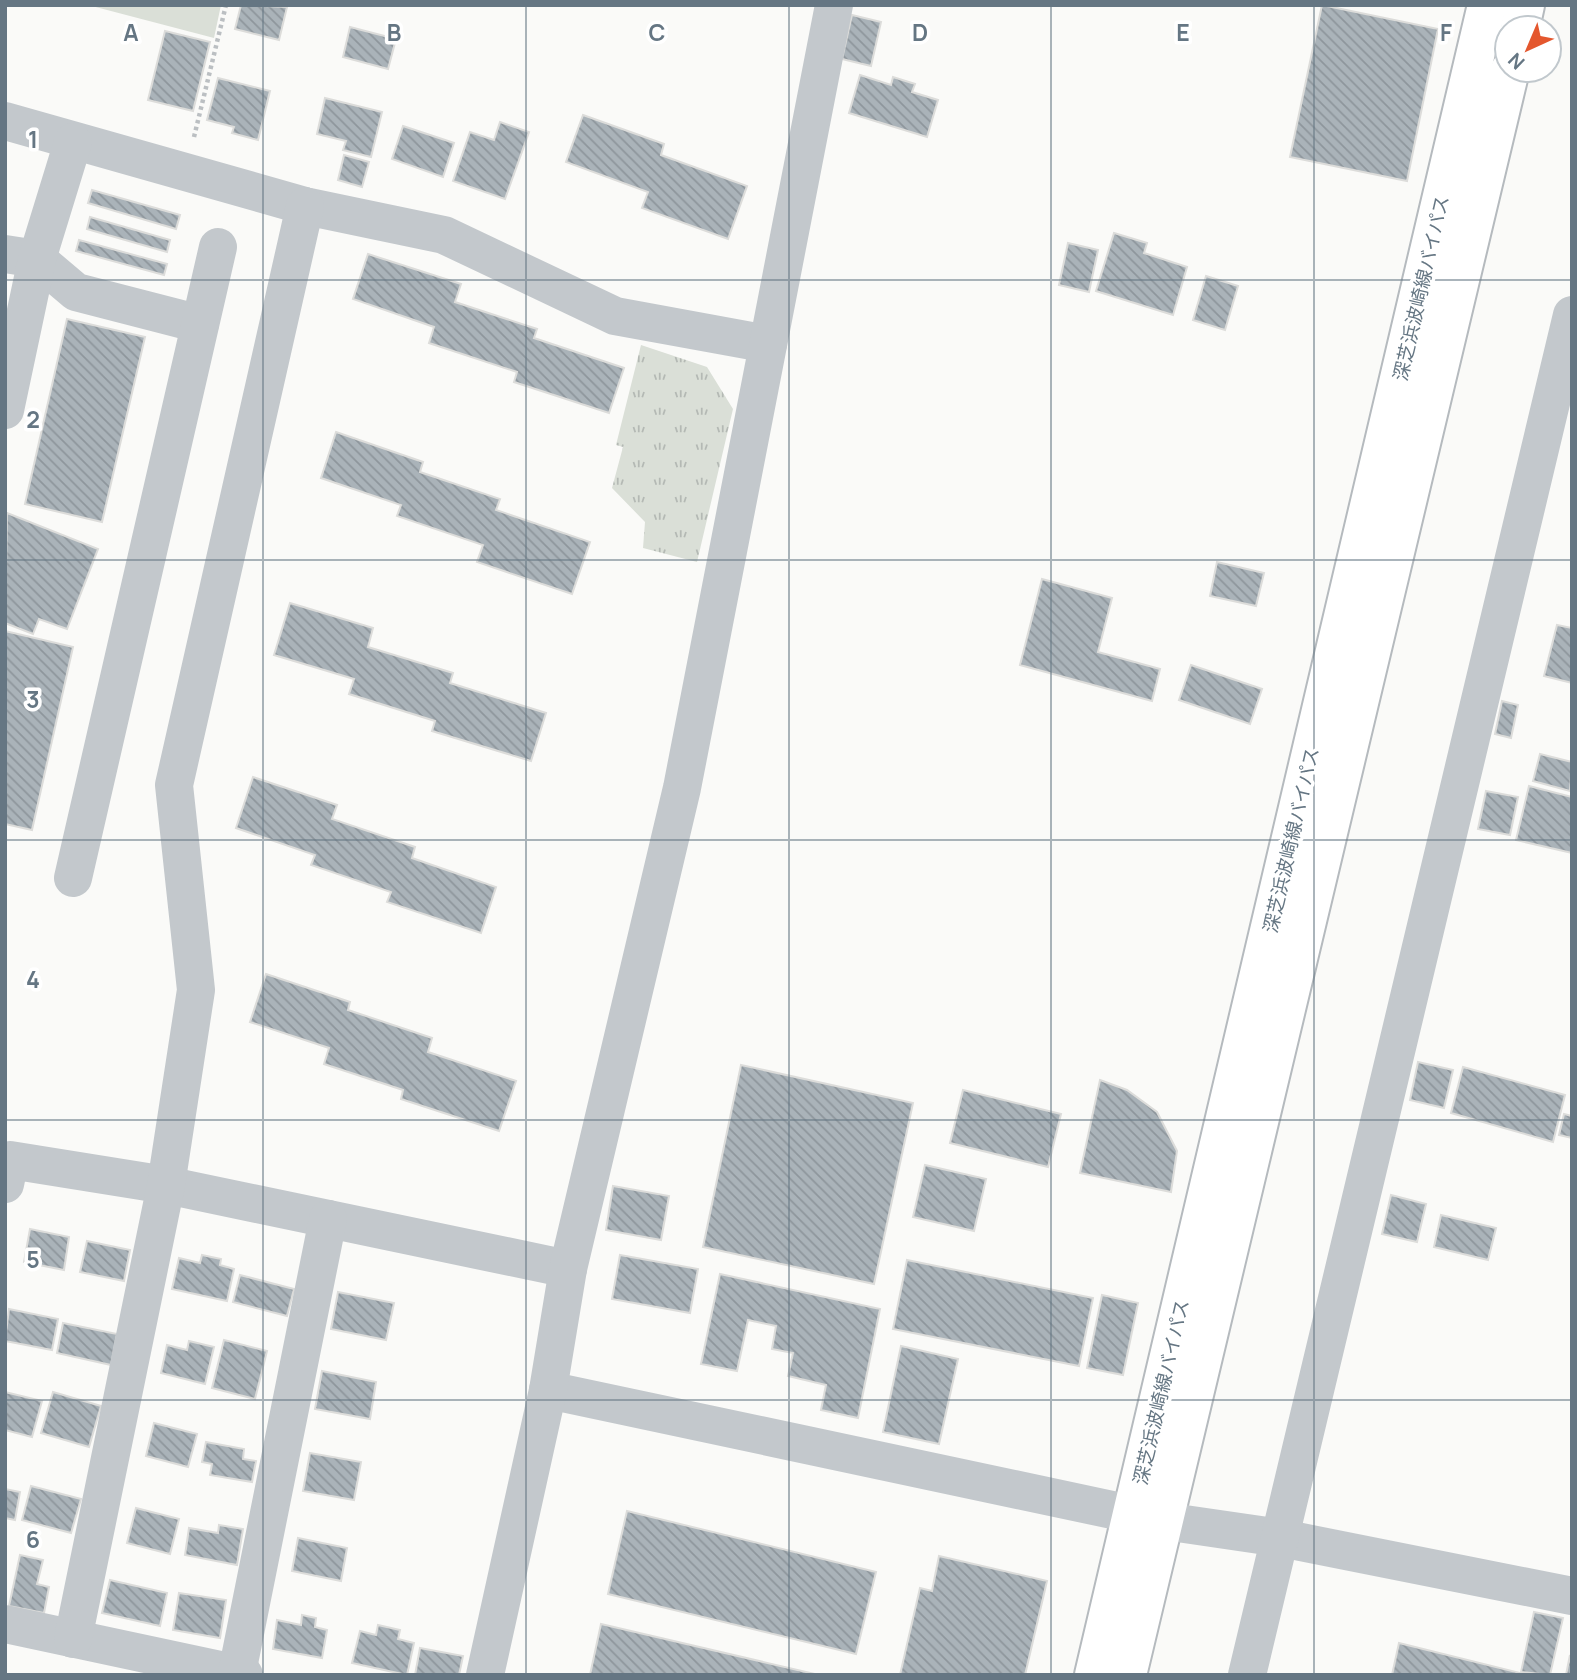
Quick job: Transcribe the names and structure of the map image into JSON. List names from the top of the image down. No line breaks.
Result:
{"streets":{"main road":["深芝浜波崎線バイパス"]},"north":"bottom left","grid":{"columns":["A","B","C","D","E","F"],"rows":["1","2","3","4","5","6"]}}
